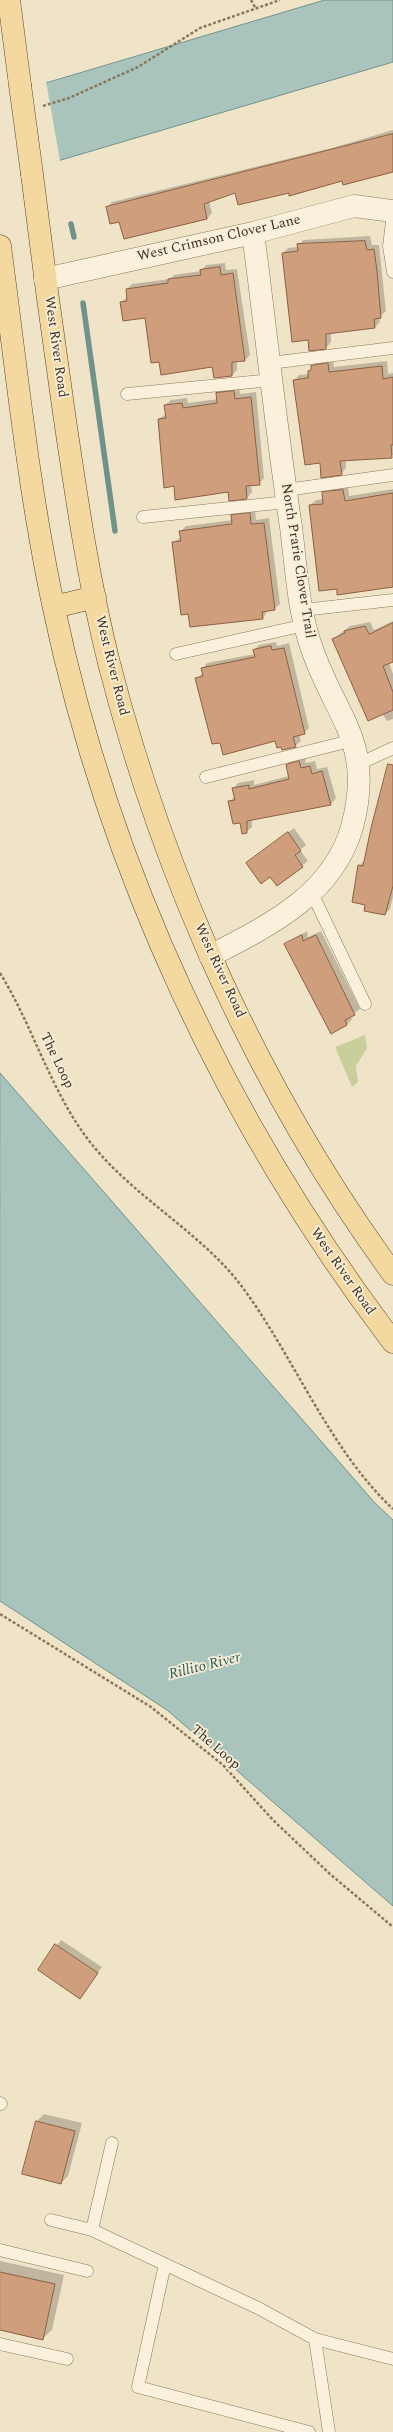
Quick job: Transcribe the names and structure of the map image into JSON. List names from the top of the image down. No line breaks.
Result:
{"streets":{"main road":["West River Road"],"street":["West Crimson Clover Lane","North Prarie Clover Trail"],"path":["The Loop"]},"crossings":[["West Crimson Clover Lane","West River Road"],["West Crimson Clover Lane","North Prarie Clover Trail"],["West River Road","North Prarie Clover Trail"]],"water":["Rillito River"]}
